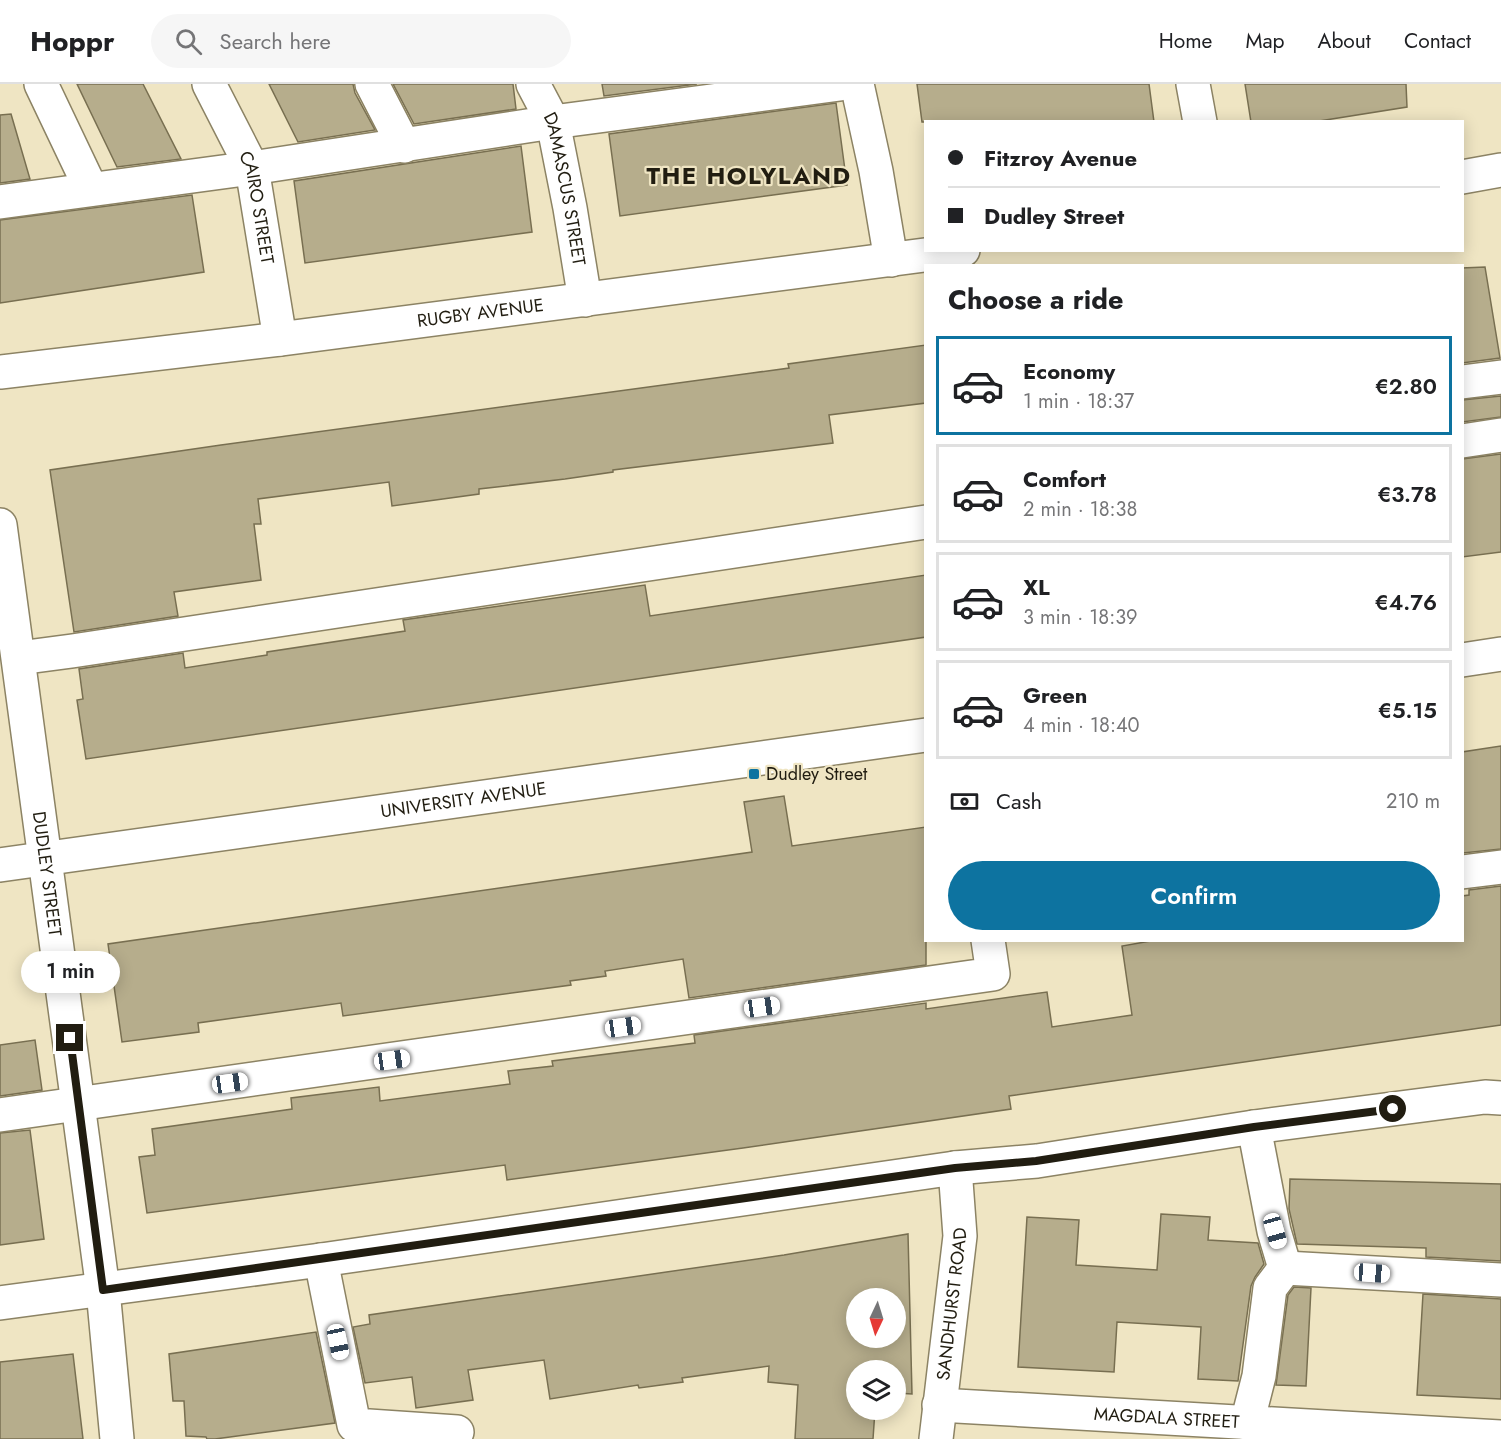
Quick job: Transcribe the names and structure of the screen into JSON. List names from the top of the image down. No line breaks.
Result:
{"streets":{"street":["DAMASCUS STREET","CAIRO STREET","RUGBY AVENUE","UNIVERSITY AVENUE","DUDLEY STREET","SANDHURST ROAD","MAGDALA STREET"]},"crossings":[["DAMASCUS STREET","RUGBY AVENUE"],["CAIRO STREET","RUGBY AVENUE"],["UNIVERSITY AVENUE","DUDLEY STREET"],["SANDHURST ROAD","MAGDALA STREET"]],"districts":["THE HOLYLAND"],"places":{"transit":["Dudley Street"]},"north":"bottom","page":{"header":"Hoppr","search":"Search here","nav":["Home","Map","About","Contact"],"banner":["Fitzroy Avenue","Dudley Street"],"heading":"Choose a ride","list":[{"name":"Economy","note":"1 min · 18:37","value":"€2.80"},{"name":"Comfort","note":"2 min · 18:38","value":"€3.78"},{"name":"XL","note":"3 min · 18:39","value":"€4.76"},{"name":"Green","note":"4 min · 18:40","value":"€5.15"}],"pay":["Cash","210 m"],"buttons":"Confirm","bubble":"1 min"}}
